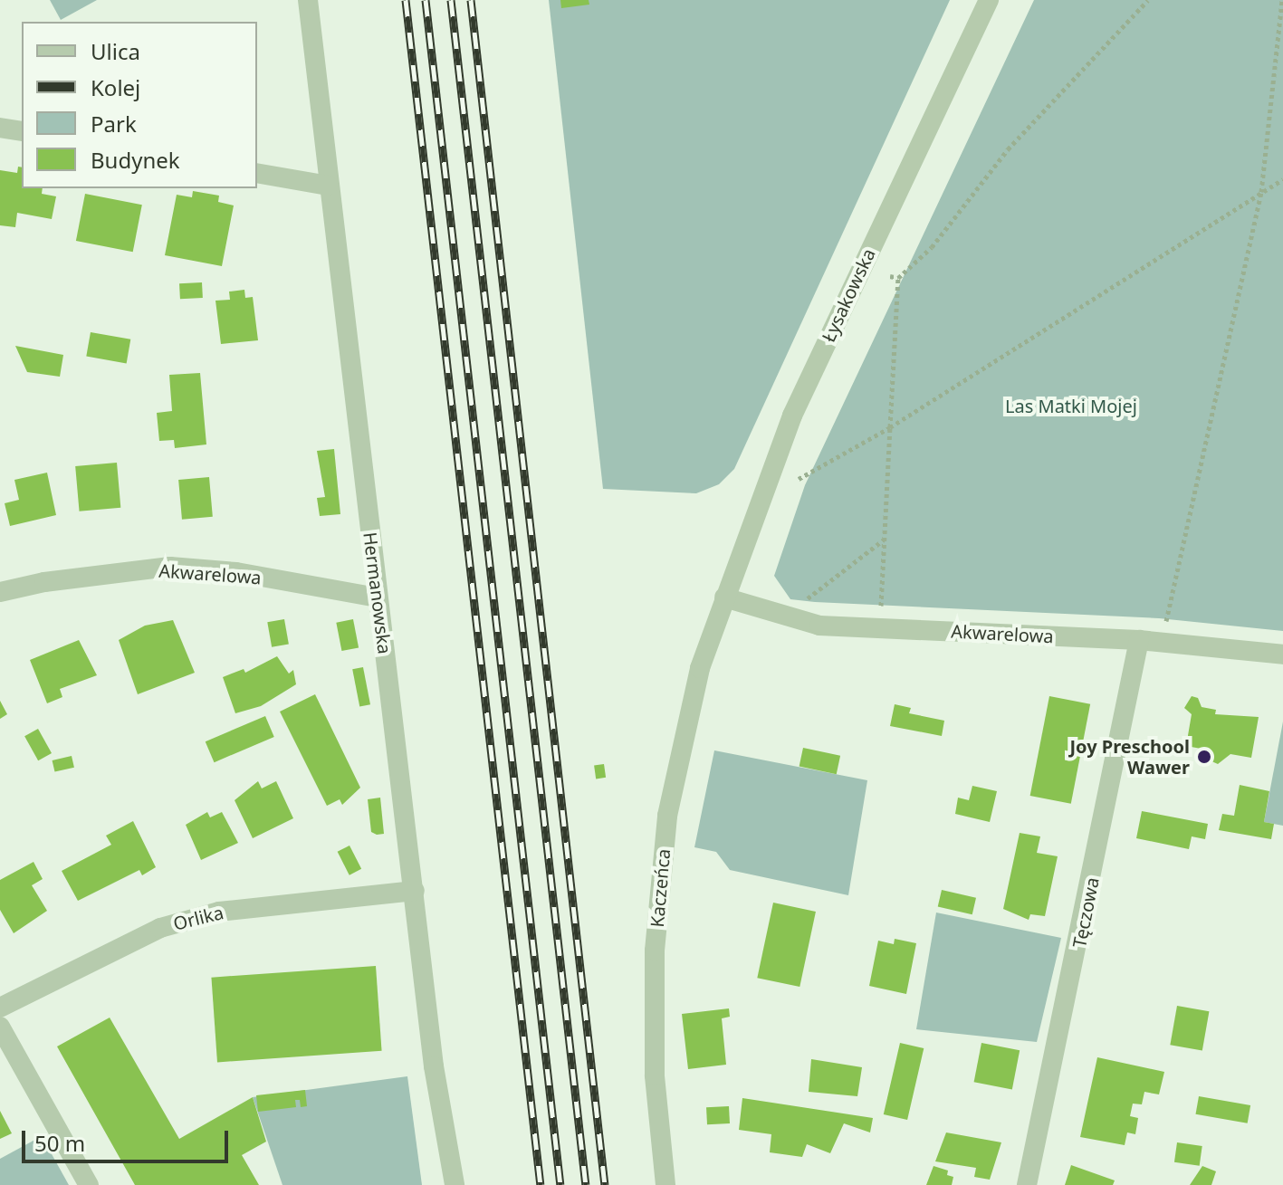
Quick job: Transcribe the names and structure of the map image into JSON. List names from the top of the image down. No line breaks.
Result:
{"streets":{"street":["Łysakowska","Akwarelowa","Hermanowska","Kaczeńca","Tęczowa","Orlika"]},"crossings":[["Łysakowska","Akwarelowa"],["Łysakowska","Kaczeńca"],["Akwarelowa","Hermanowska"],["Akwarelowa","Kaczeńca"],["Akwarelowa","Tęczowa"],["Hermanowska","Orlika"]],"parks":["Las Matki Mojej"],"places":["Joy Preschool Wawer"],"legend":["Ulica","Kolej","Park","Budynek"],"scale_bar":"50 m"}
